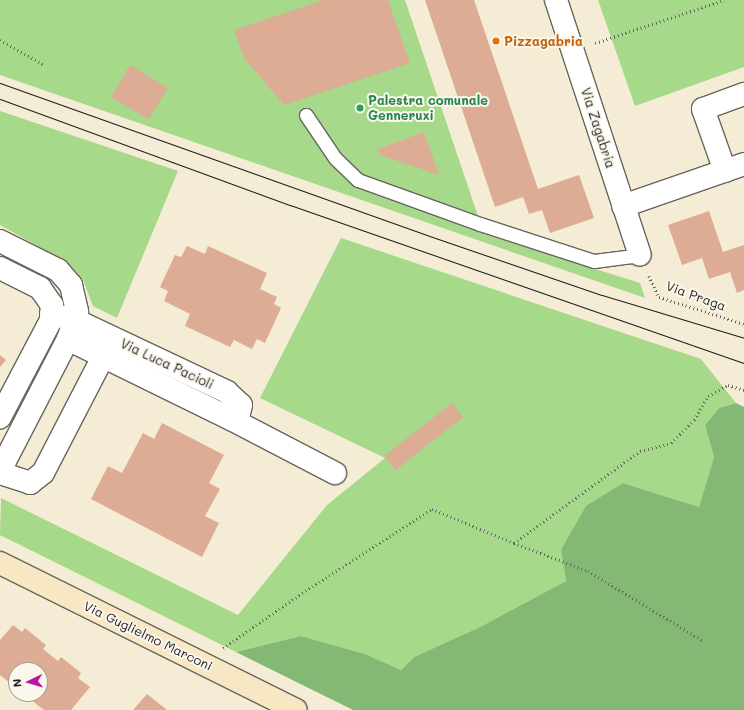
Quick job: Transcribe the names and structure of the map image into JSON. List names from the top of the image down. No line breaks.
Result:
{"streets":{"main road":["Via Guglielmo Marconi"],"street":["Via Zagabria","Via Luca Pacioli"],"path":["Via Praga"]},"crossings":[["Via Zagabria","Via Praga"]],"places":["Pizzagabria","Palestra comunale Genneruxi"],"north":"left"}
